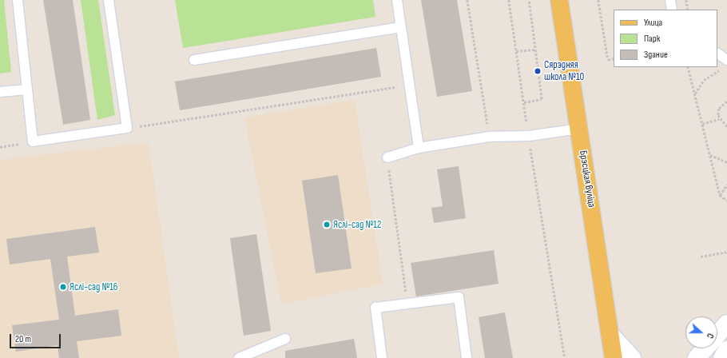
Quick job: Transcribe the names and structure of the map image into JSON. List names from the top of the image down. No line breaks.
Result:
{"streets":{"main road":["Брэсцкая вуліца"]},"places":["Сярэдняя школа №10","Яслі-сад №12","Яслі-сад №16"],"legend":["Улица","Парк","Здание"],"scale_bar":"20 m","north":"right"}
